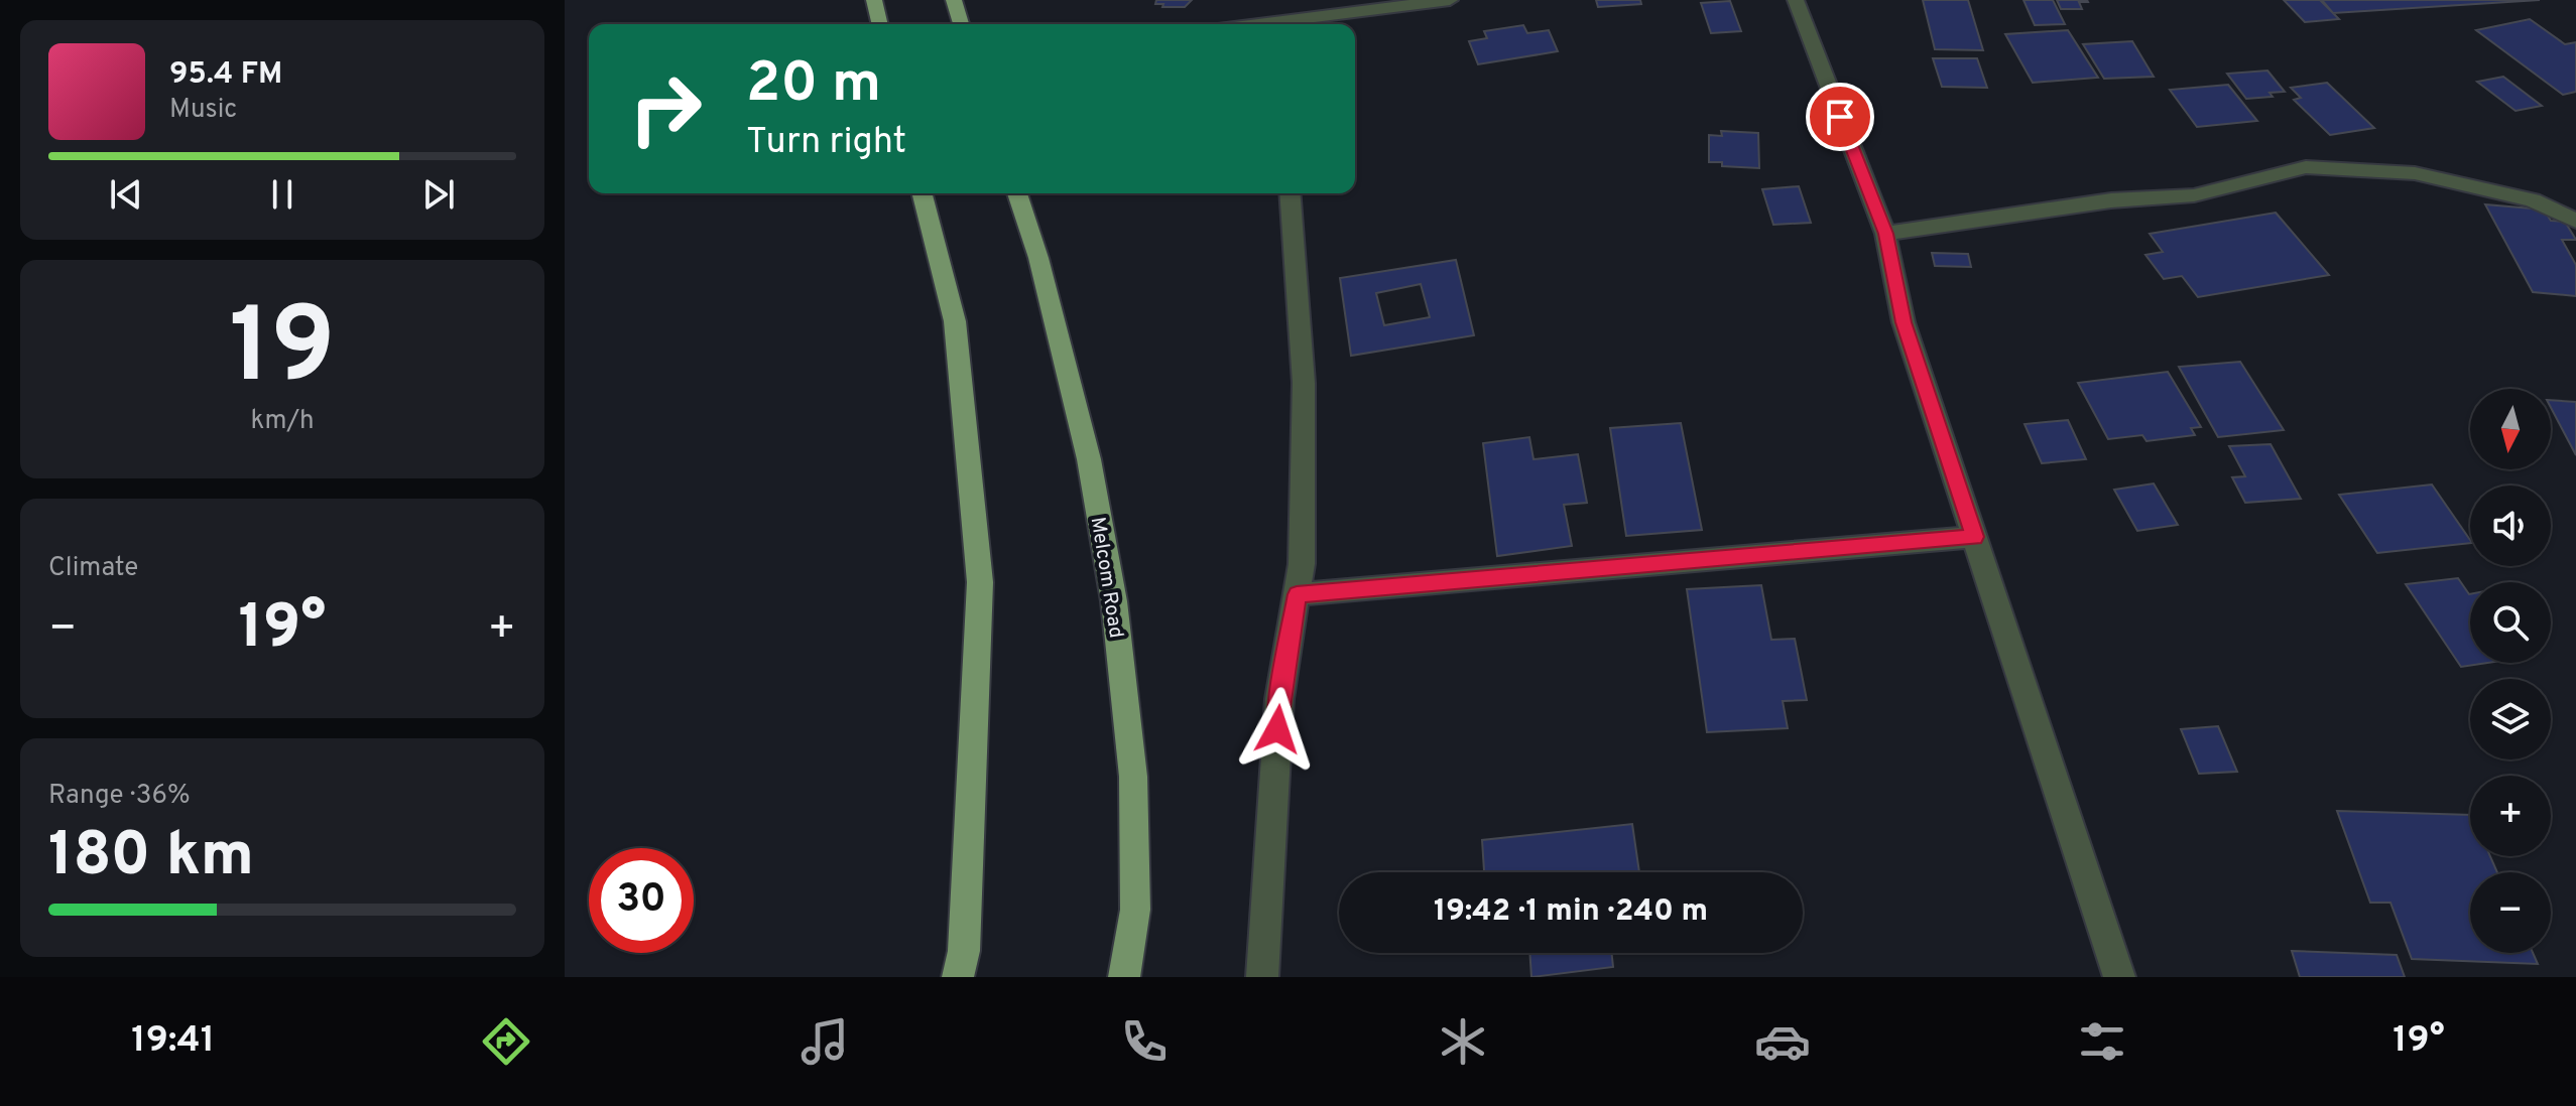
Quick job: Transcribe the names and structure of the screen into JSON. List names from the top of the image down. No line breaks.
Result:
{"streets":{"main road":["Melcom Road"]},"north":"bottom","page":{"turn":["20 m","Turn right"],"song":["95.4 FM","Music"],"tile":[["19","km/h"],"Climate",["Range · 36%","180 km"]],"map_buttons":["+","−"],"heat":["−","19°","+"],"limit":"30","trip":"19:42 · 1 min · 240 m","tabs":["19:41","19°"]}}
